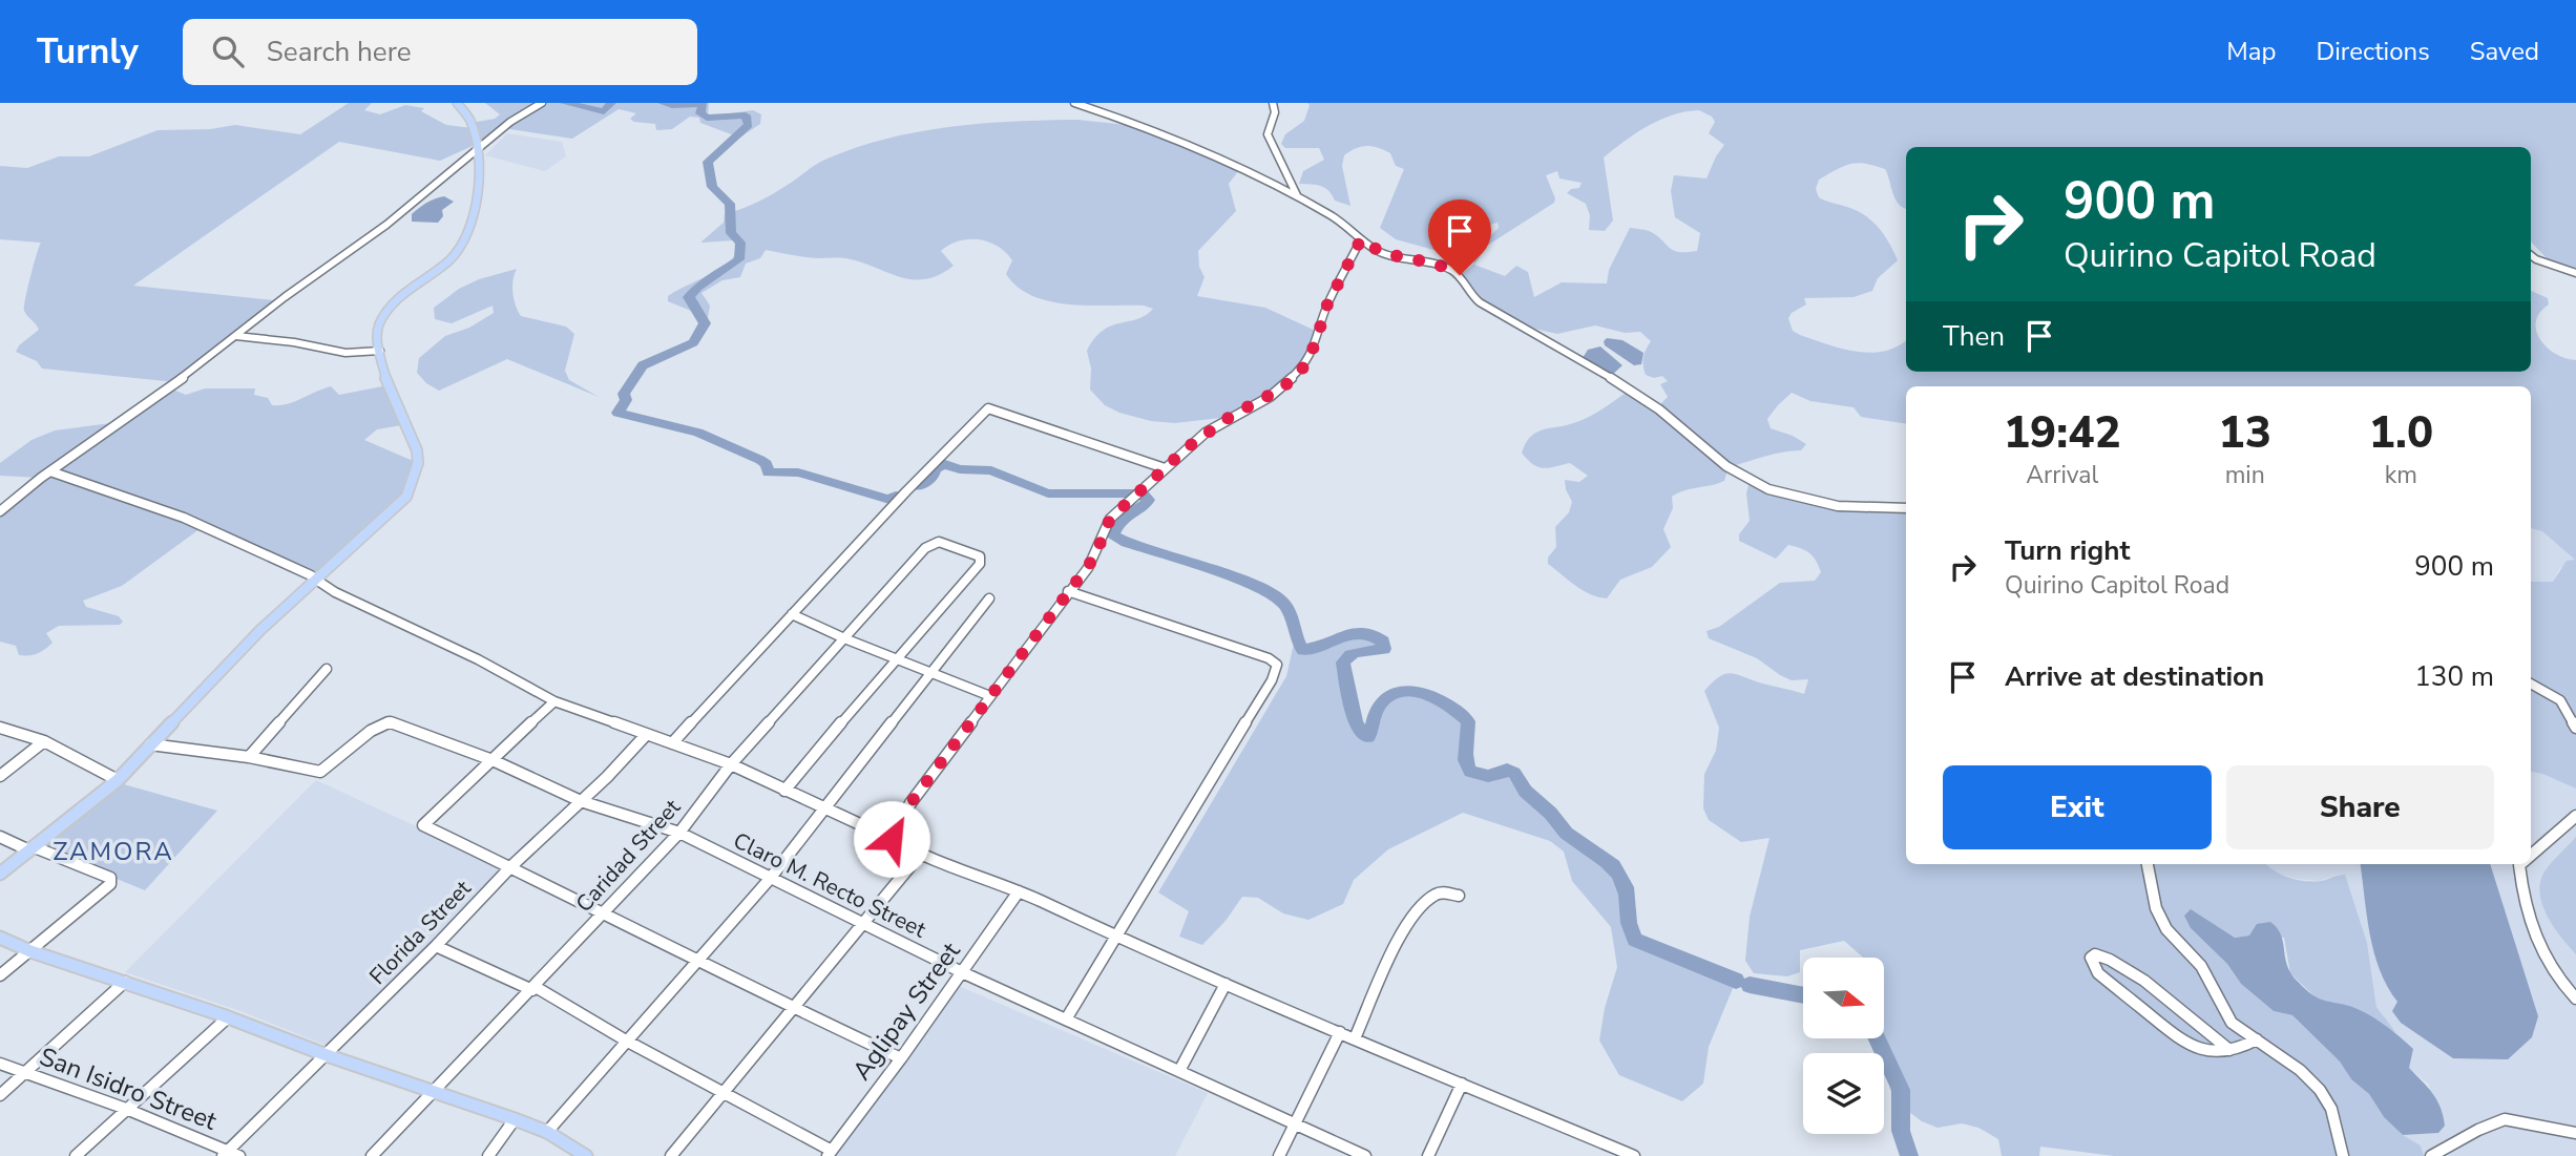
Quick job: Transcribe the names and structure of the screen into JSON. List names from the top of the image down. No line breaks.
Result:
{"streets":{"street":["Caridad Street","Claro M. Recto Street","Florida Street","Aglipay Street","San Isidro Street"]},"crossings":[["Caridad Street","Claro M. Recto Street"],["Claro M. Recto Street","Florida Street"],["Claro M. Recto Street","Aglipay Street"],["Florida Street","San Isidro Street"]],"districts":["ZAMORA"],"north":"right","page":{"header":"Turnly","search":"Search here","nav":["Map","Directions","Saved"],"turn":["900 m","Quirino Capitol Road"],"then":"Then","eta":["19:42","Arrival","13","min","1.0","km"],"list":[{"name":"Turn right","note":"Quirino Capitol Road","value":"900 m"},{"name":"Arrive at destination","value":"130 m"}],"buttons":["Exit","Share"]}}
